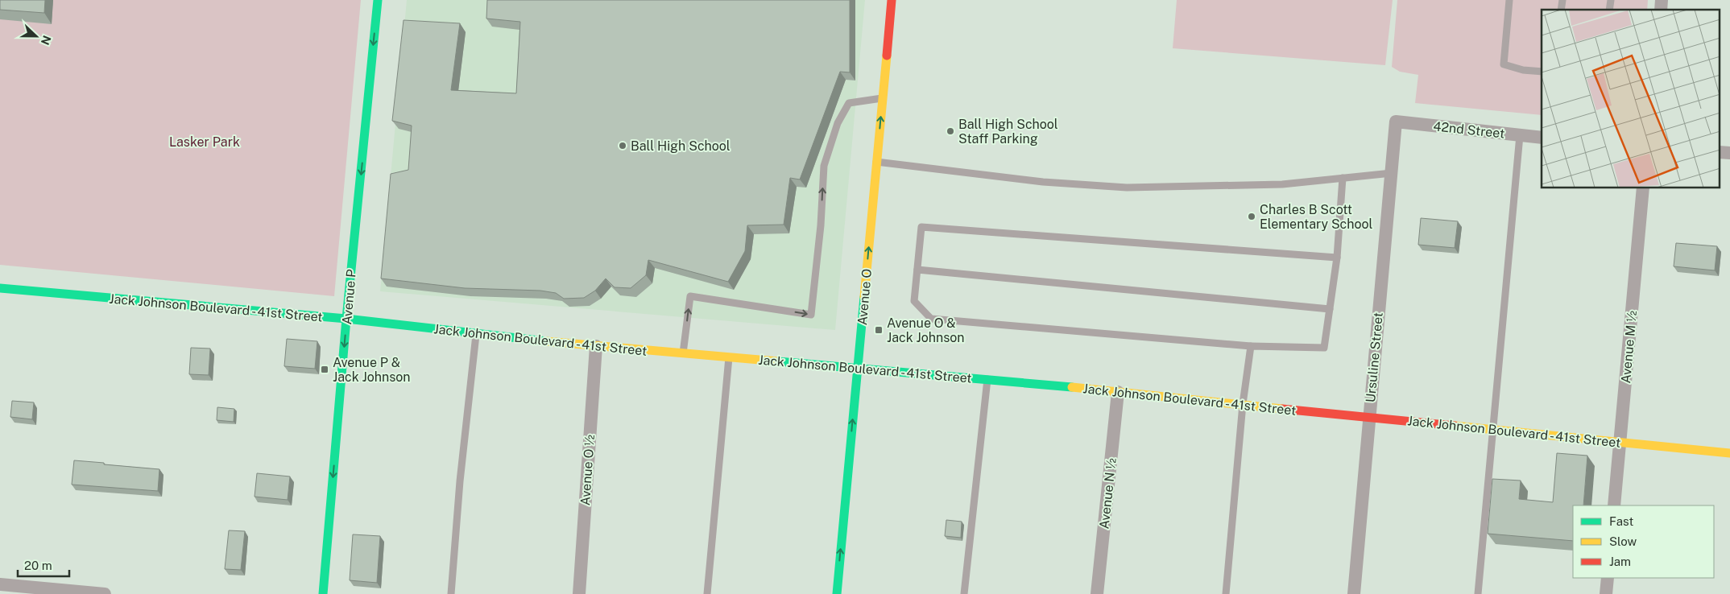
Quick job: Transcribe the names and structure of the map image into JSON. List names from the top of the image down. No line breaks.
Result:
{"streets":{"street":["42nd Street","Avenue P","Avenue O","Jack Johnson Boulevard - 41st Street","Avenue M ½","Ursuline Street","Avenue O ½","Avenue N ½"]},"crossings":[["42nd Street","Ursuline Street"],["Avenue P","Jack Johnson Boulevard - 41st Street"],["Avenue O","Jack Johnson Boulevard - 41st Street"],["Jack Johnson Boulevard - 41st Street","Avenue M ½"],["Jack Johnson Boulevard - 41st Street","Ursuline Street"],["Jack Johnson Boulevard - 41st Street","Avenue O ½"],["Jack Johnson Boulevard - 41st Street","Avenue N ½"]],"one_way":["Avenue P","Avenue O"],"parks":["Lasker Park"],"places":{"other":["Ball High School Staff Parking","Ball High School","Charles B Scott Elementary School"],"transit":["Avenue O & Jack Johnson","Avenue P & Jack Johnson"]},"legend":["Fast","Slow","Jam"],"scale_bar":"20 m","north":"right"}
